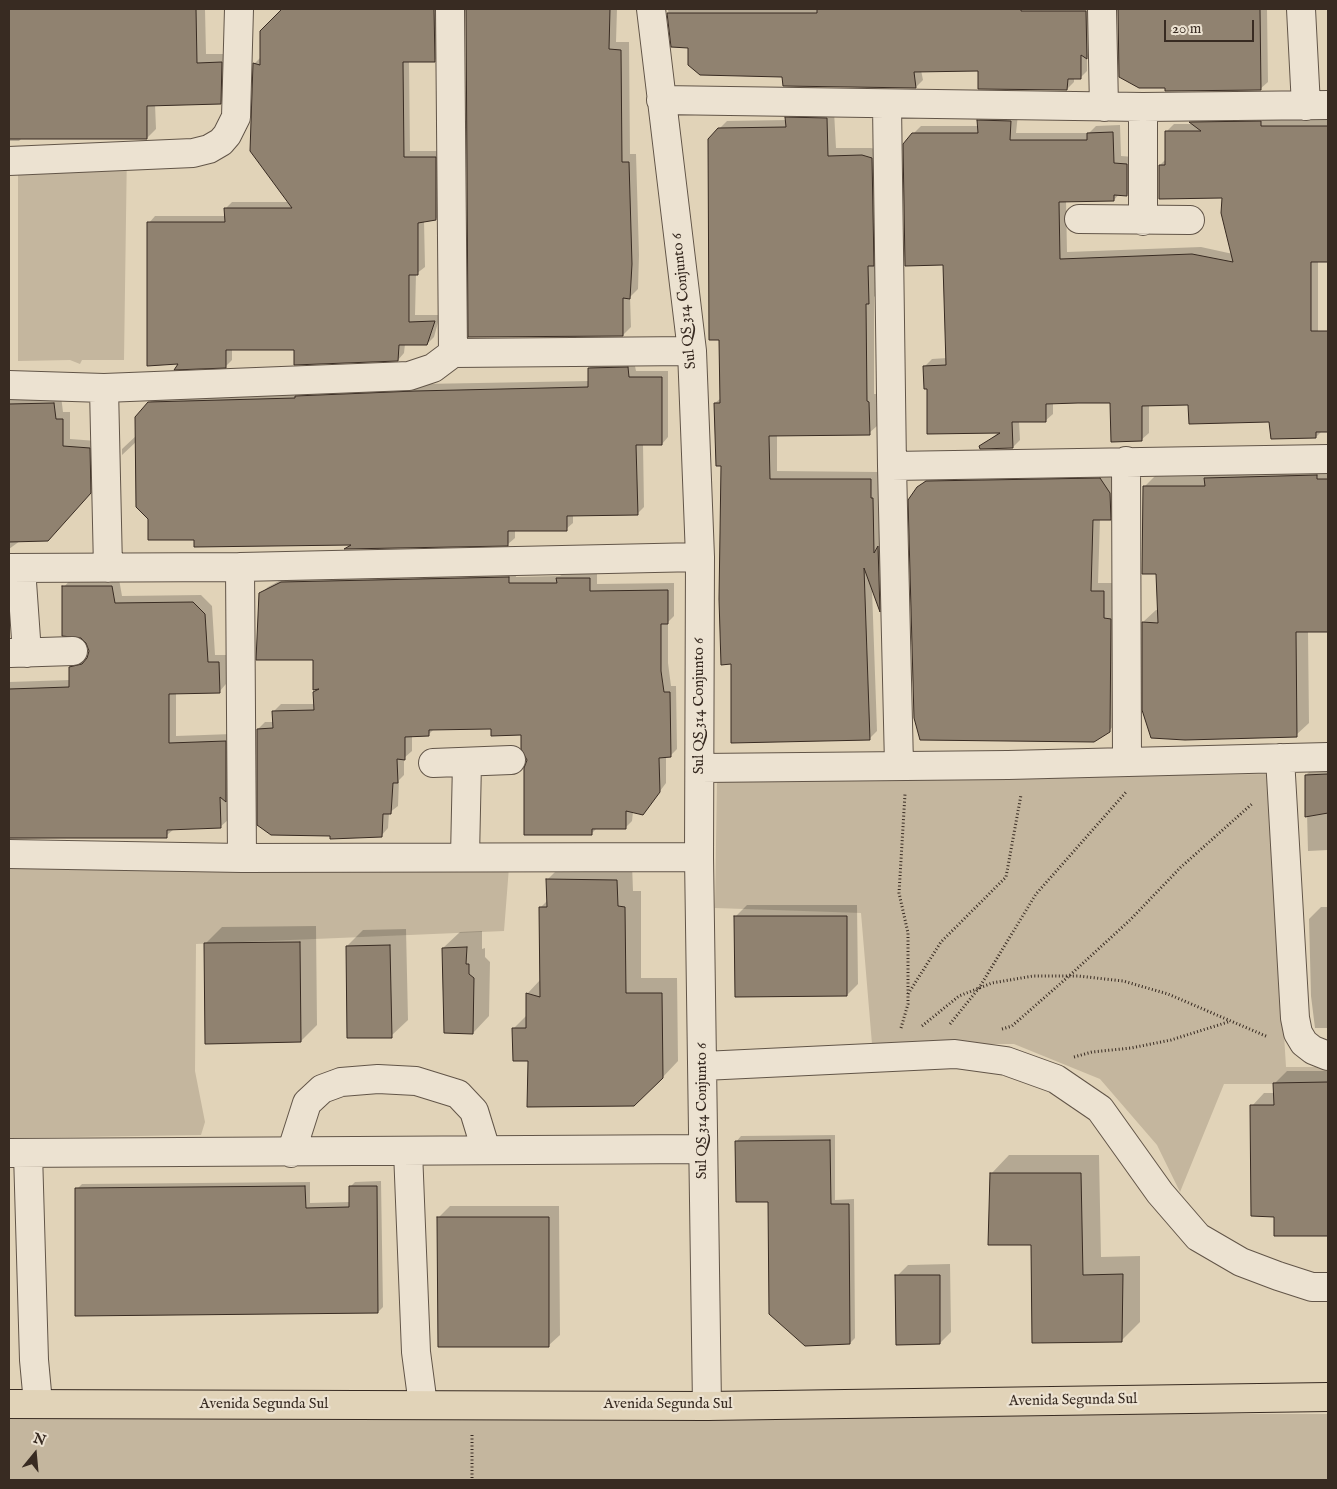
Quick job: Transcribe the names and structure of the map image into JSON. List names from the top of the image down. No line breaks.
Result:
{"streets":{"main road":["Avenida Segunda Sul"],"street":["Sul QS 314 Conjunto 6"]},"crossings":[["Sul QS 314 Conjunto 6","Avenida Segunda Sul"]],"scale_bar":"20 m","north":"top"}
